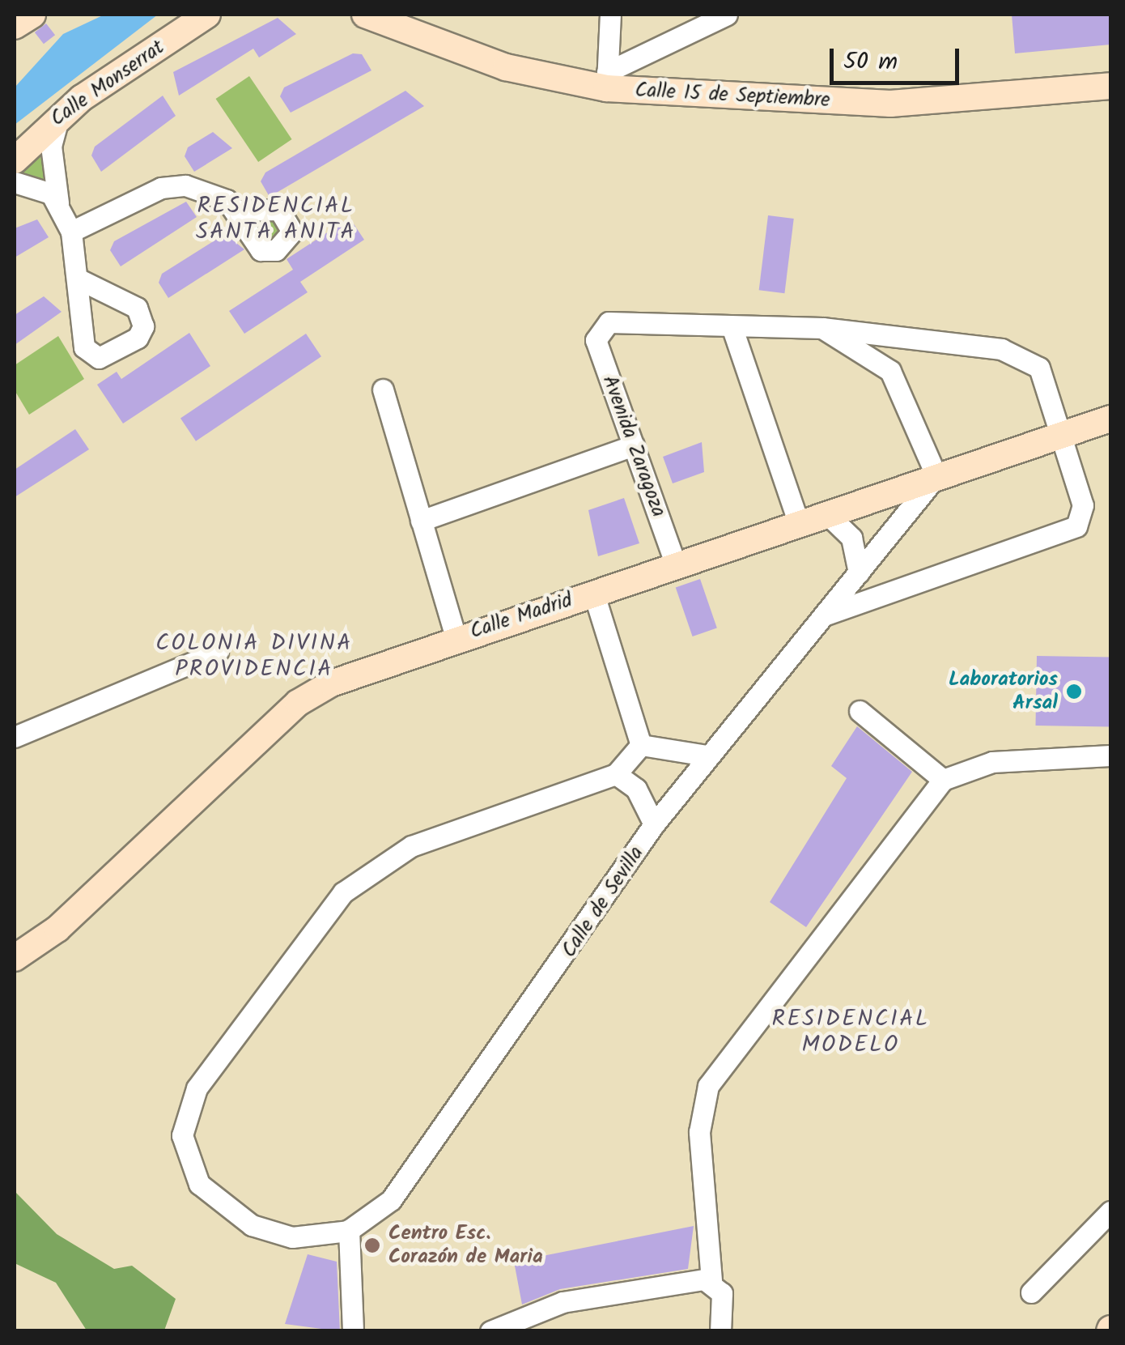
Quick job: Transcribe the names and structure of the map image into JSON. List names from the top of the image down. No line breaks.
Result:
{"streets":{"street":["Calle Monserrat","Calle 15 de Septiembre","Avenida Zaragoza","Calle Madrid","Calle de Sevilla"]},"crossings":[["Avenida Zaragoza","Calle Madrid"],["Calle Madrid","Calle de Sevilla"]],"districts":["RESIDENCIAL SANTA ANITA","COLONIA DIVINA PROVIDENCIA","RESIDENCIAL MODELO"],"places":["Laboratorios Arsal","Centro Esc. Corazón de Maria"],"scale_bar":"50 m"}
